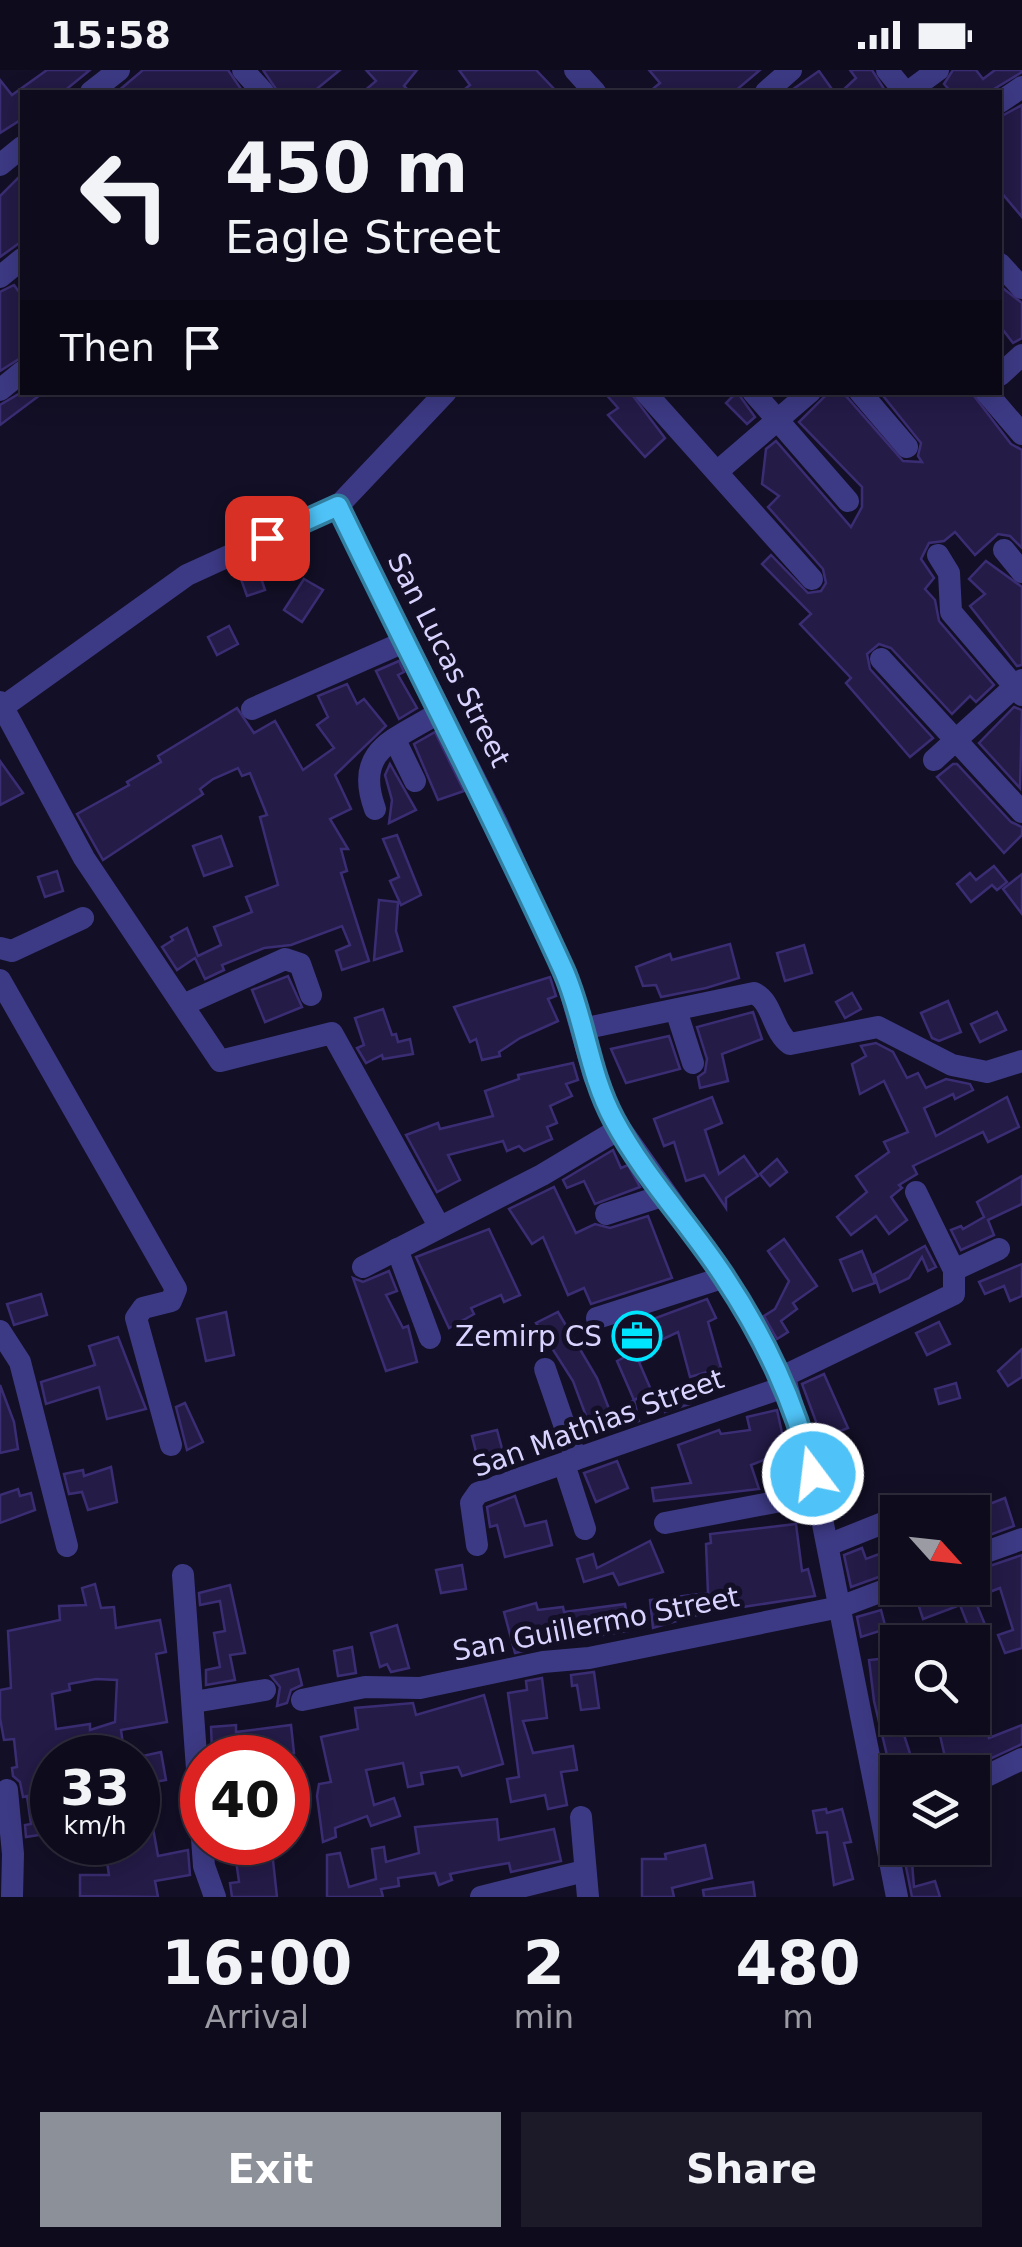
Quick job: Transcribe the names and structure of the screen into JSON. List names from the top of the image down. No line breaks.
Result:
{"streets":{"street":["San Lucas Street","San Mathias Street","San Guillermo Street"]},"crossings":[["San Lucas Street","San Mathias Street"],["San Lucas Street","San Guillermo Street"]],"places":{"office":["Zemirp CS"]},"north":"bottom right","page":{"status":"15:58","turn":["450 m","Eagle Street"],"then":"Then","speed":"33 km/h","limit":"40","eta":["16:00","Arrival","2","min","480","m"],"buttons":["Exit","Share"]}}
